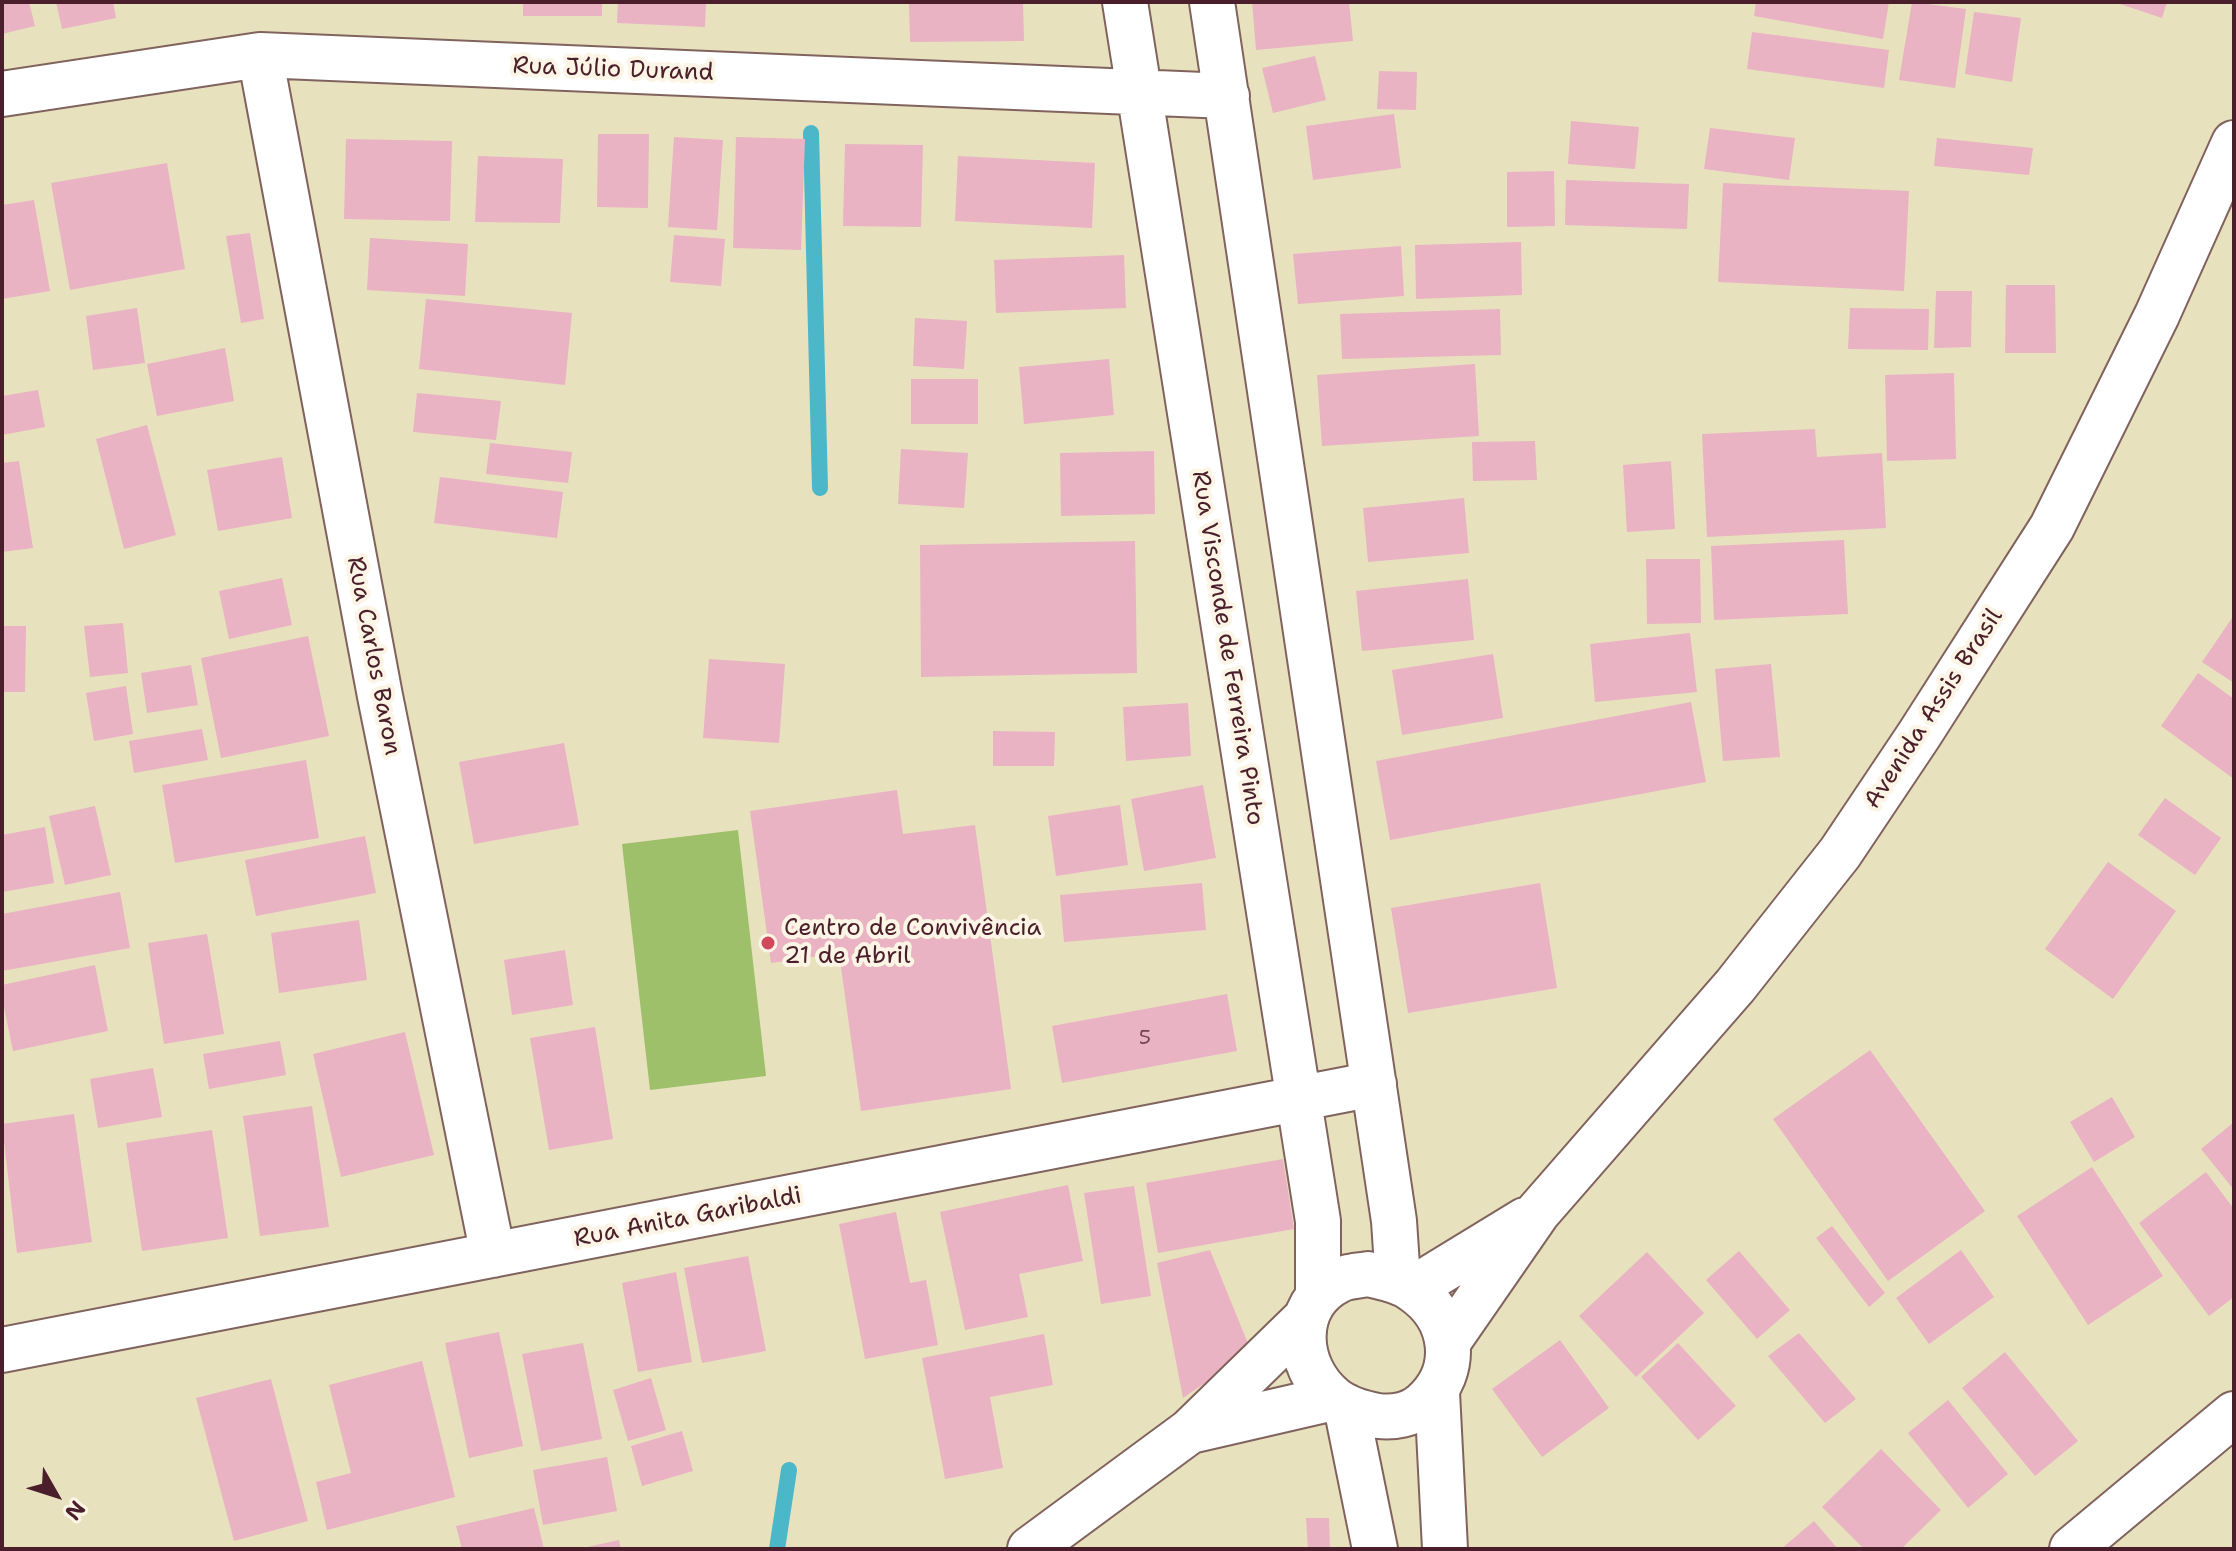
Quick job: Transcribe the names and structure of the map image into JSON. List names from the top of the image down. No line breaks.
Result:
{"streets":{"street":["Rua Júlio Durand","Rua Visconde de Ferreira Pinto","Rua Carlos Baron","Avenida Assis Brasil","Rua Anita Garibaldi"]},"crossings":[["Rua Júlio Durand","Rua Visconde de Ferreira Pinto"],["Rua Júlio Durand","Rua Carlos Baron"],["Rua Visconde de Ferreira Pinto","Avenida Assis Brasil"],["Rua Visconde de Ferreira Pinto","Rua Anita Garibaldi"],["Rua Carlos Baron","Rua Anita Garibaldi"]],"places":["Centro de Convivência 21 de Abril"],"house_numbers":["5"],"north":"bottom right"}
